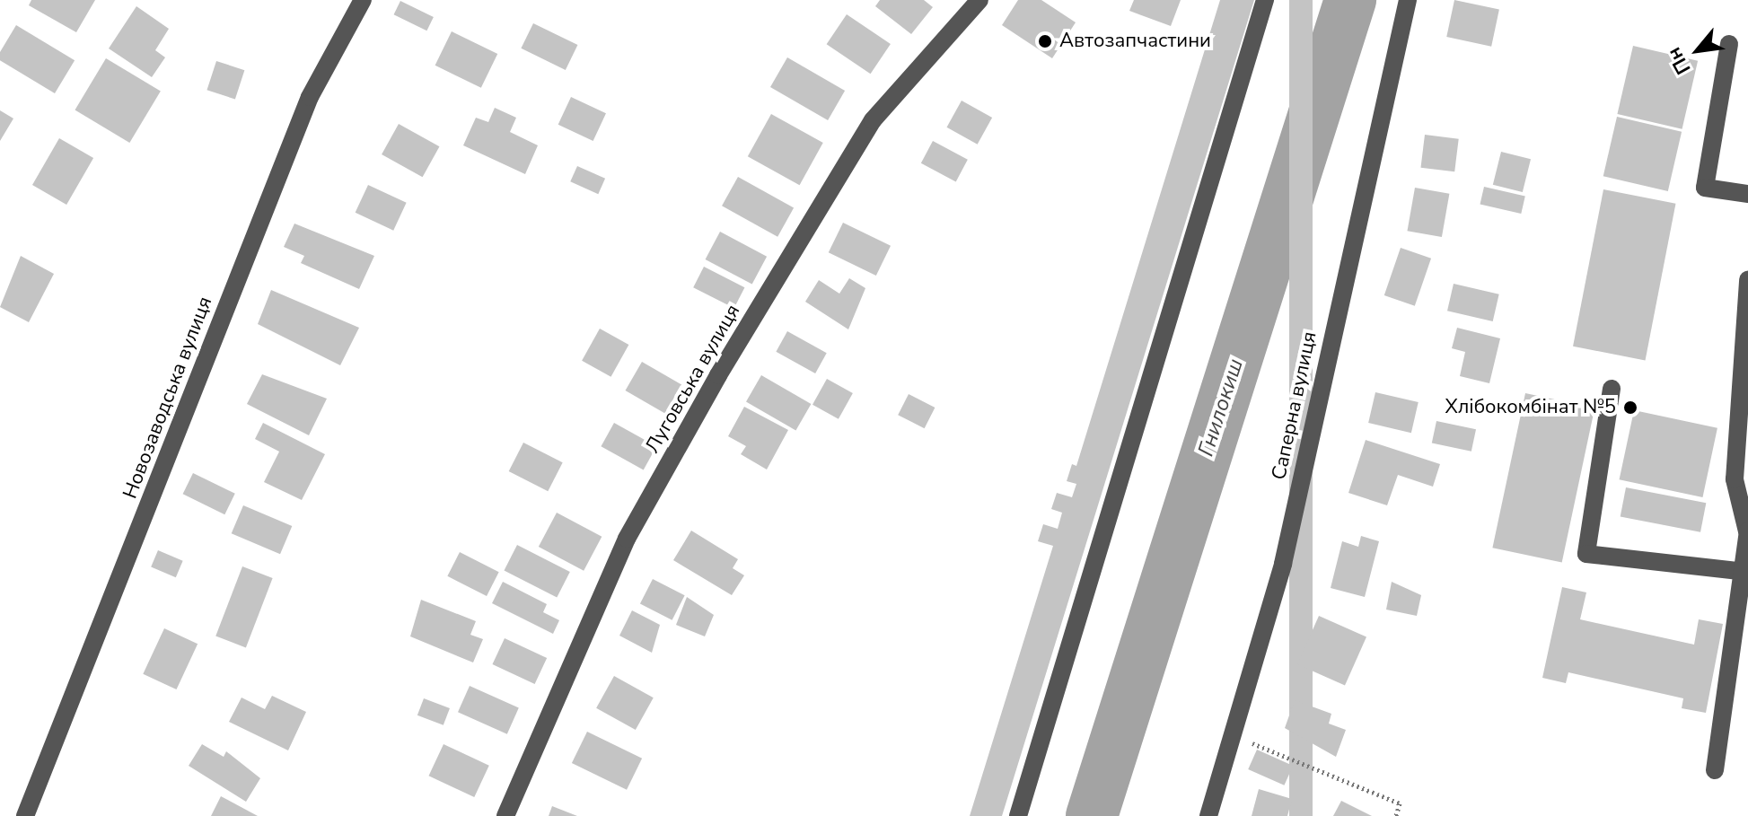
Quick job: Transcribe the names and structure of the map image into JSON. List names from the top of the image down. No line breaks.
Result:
{"streets":{"street":["Луговська вулиця","Новозаводська вулиця","Саперна вулиця"]},"water":["Гнилокиш"],"places":["Автозапчастини","Хлібокомбінат №5"],"north":"bottom left"}
